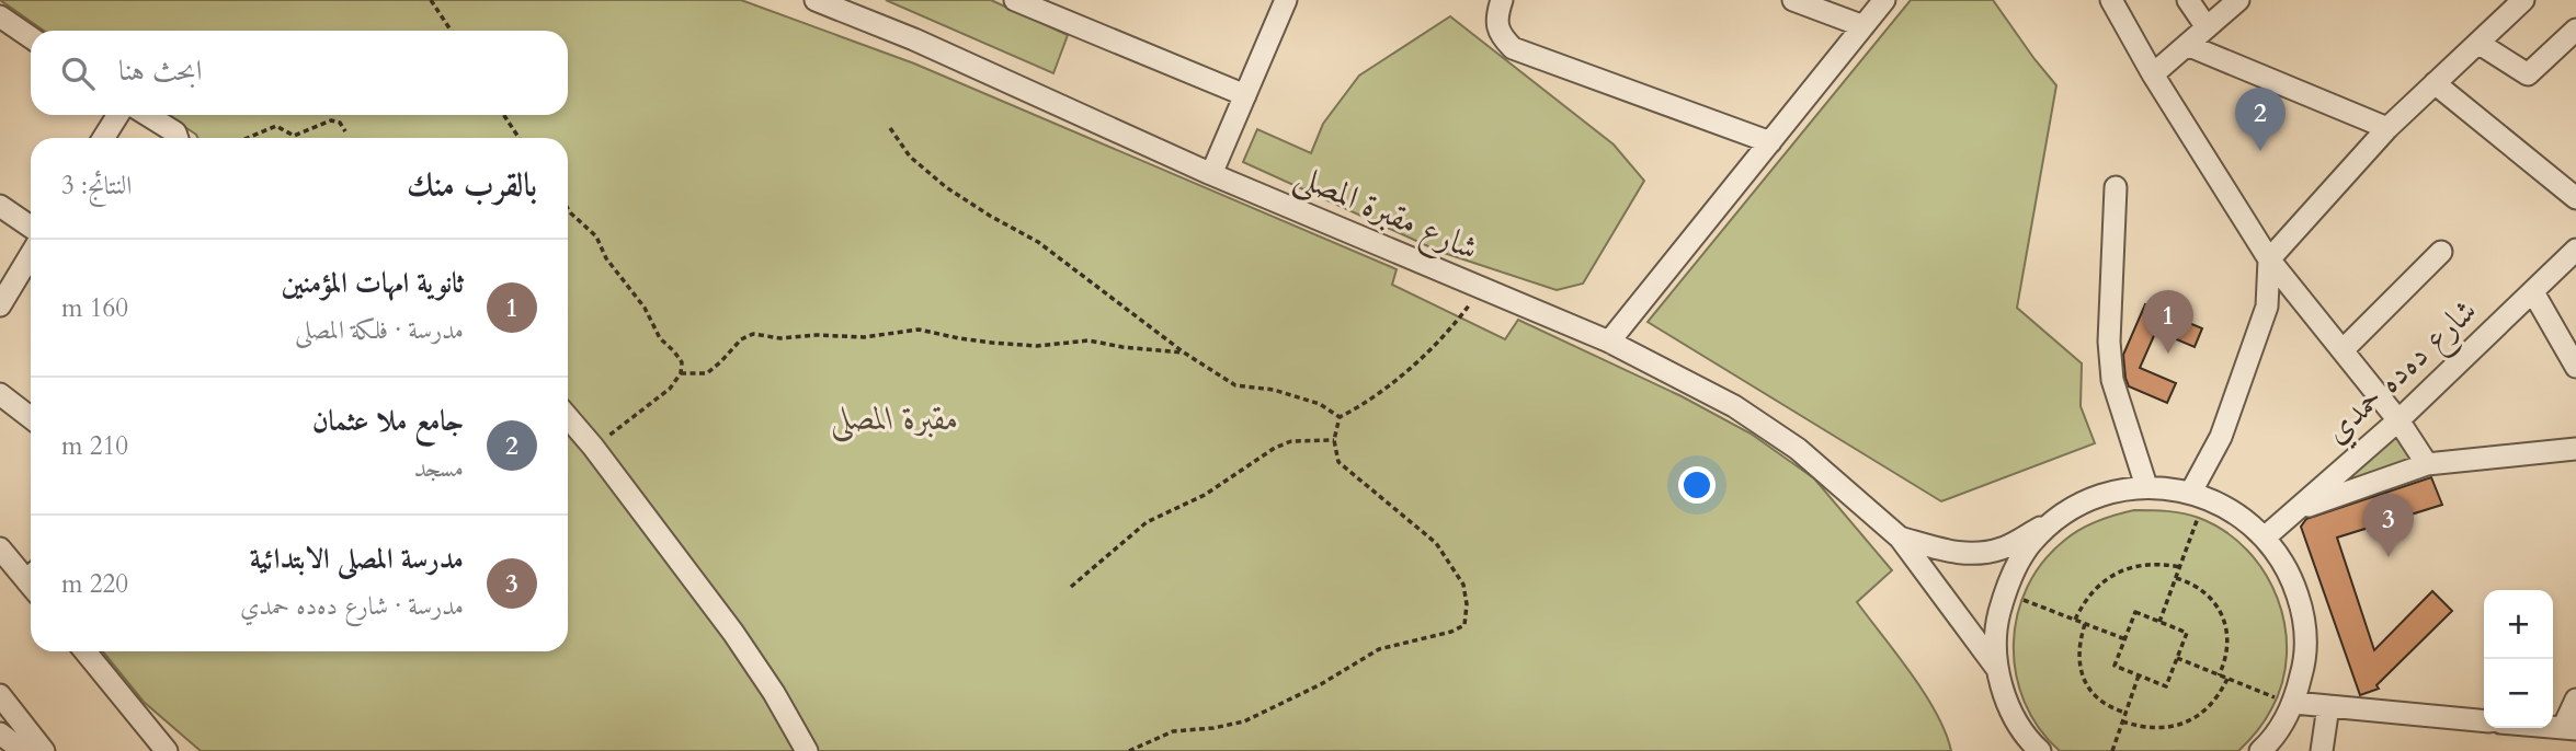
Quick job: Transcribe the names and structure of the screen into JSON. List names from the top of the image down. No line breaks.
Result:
{"streets":{"street":["شارع مقبرة المصلى","شارع دەدە حمدي"]},"parks":["مقبرة المصلى"],"page":{"search":"ابحث هنا","pins":["2","1","3"],"heading":["بالقرب منك","النتائج: 3"],"list":[{"mark":"1","name":"ثانوية امهات المؤمنين","note":"مدرسة · فلكة المصلى","value":"160 m"},{"mark":"2","name":"جامع ملا عثمان","note":"مسجد","value":"210 m"},{"mark":"3","name":"مدرسة المصلى الابتدائية","note":"مدرسة · شارع دەدە حمدي","value":"220 m"}],"map_buttons":["+","−"]}}
